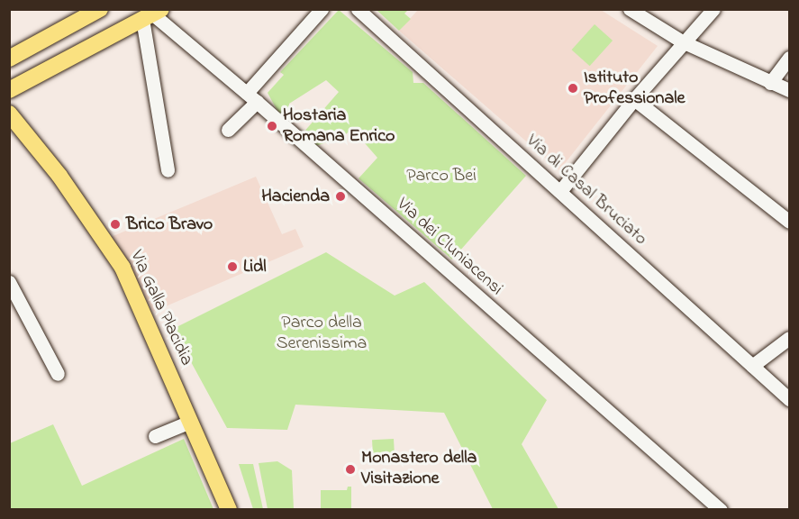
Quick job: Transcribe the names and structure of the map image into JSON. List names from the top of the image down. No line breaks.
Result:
{"streets":{"main road":["Via Galla Placidia"],"street":["Via di Casal Bruciato","Via dei Cluniacensi"]},"parks":["Parco Bei","Parco della Serenissima"],"places":["Istituto Professionale","Hostaria Romana Enrico","Hacienda","Brico Bravo","Lidl","Monastero della Visitazione"]}
